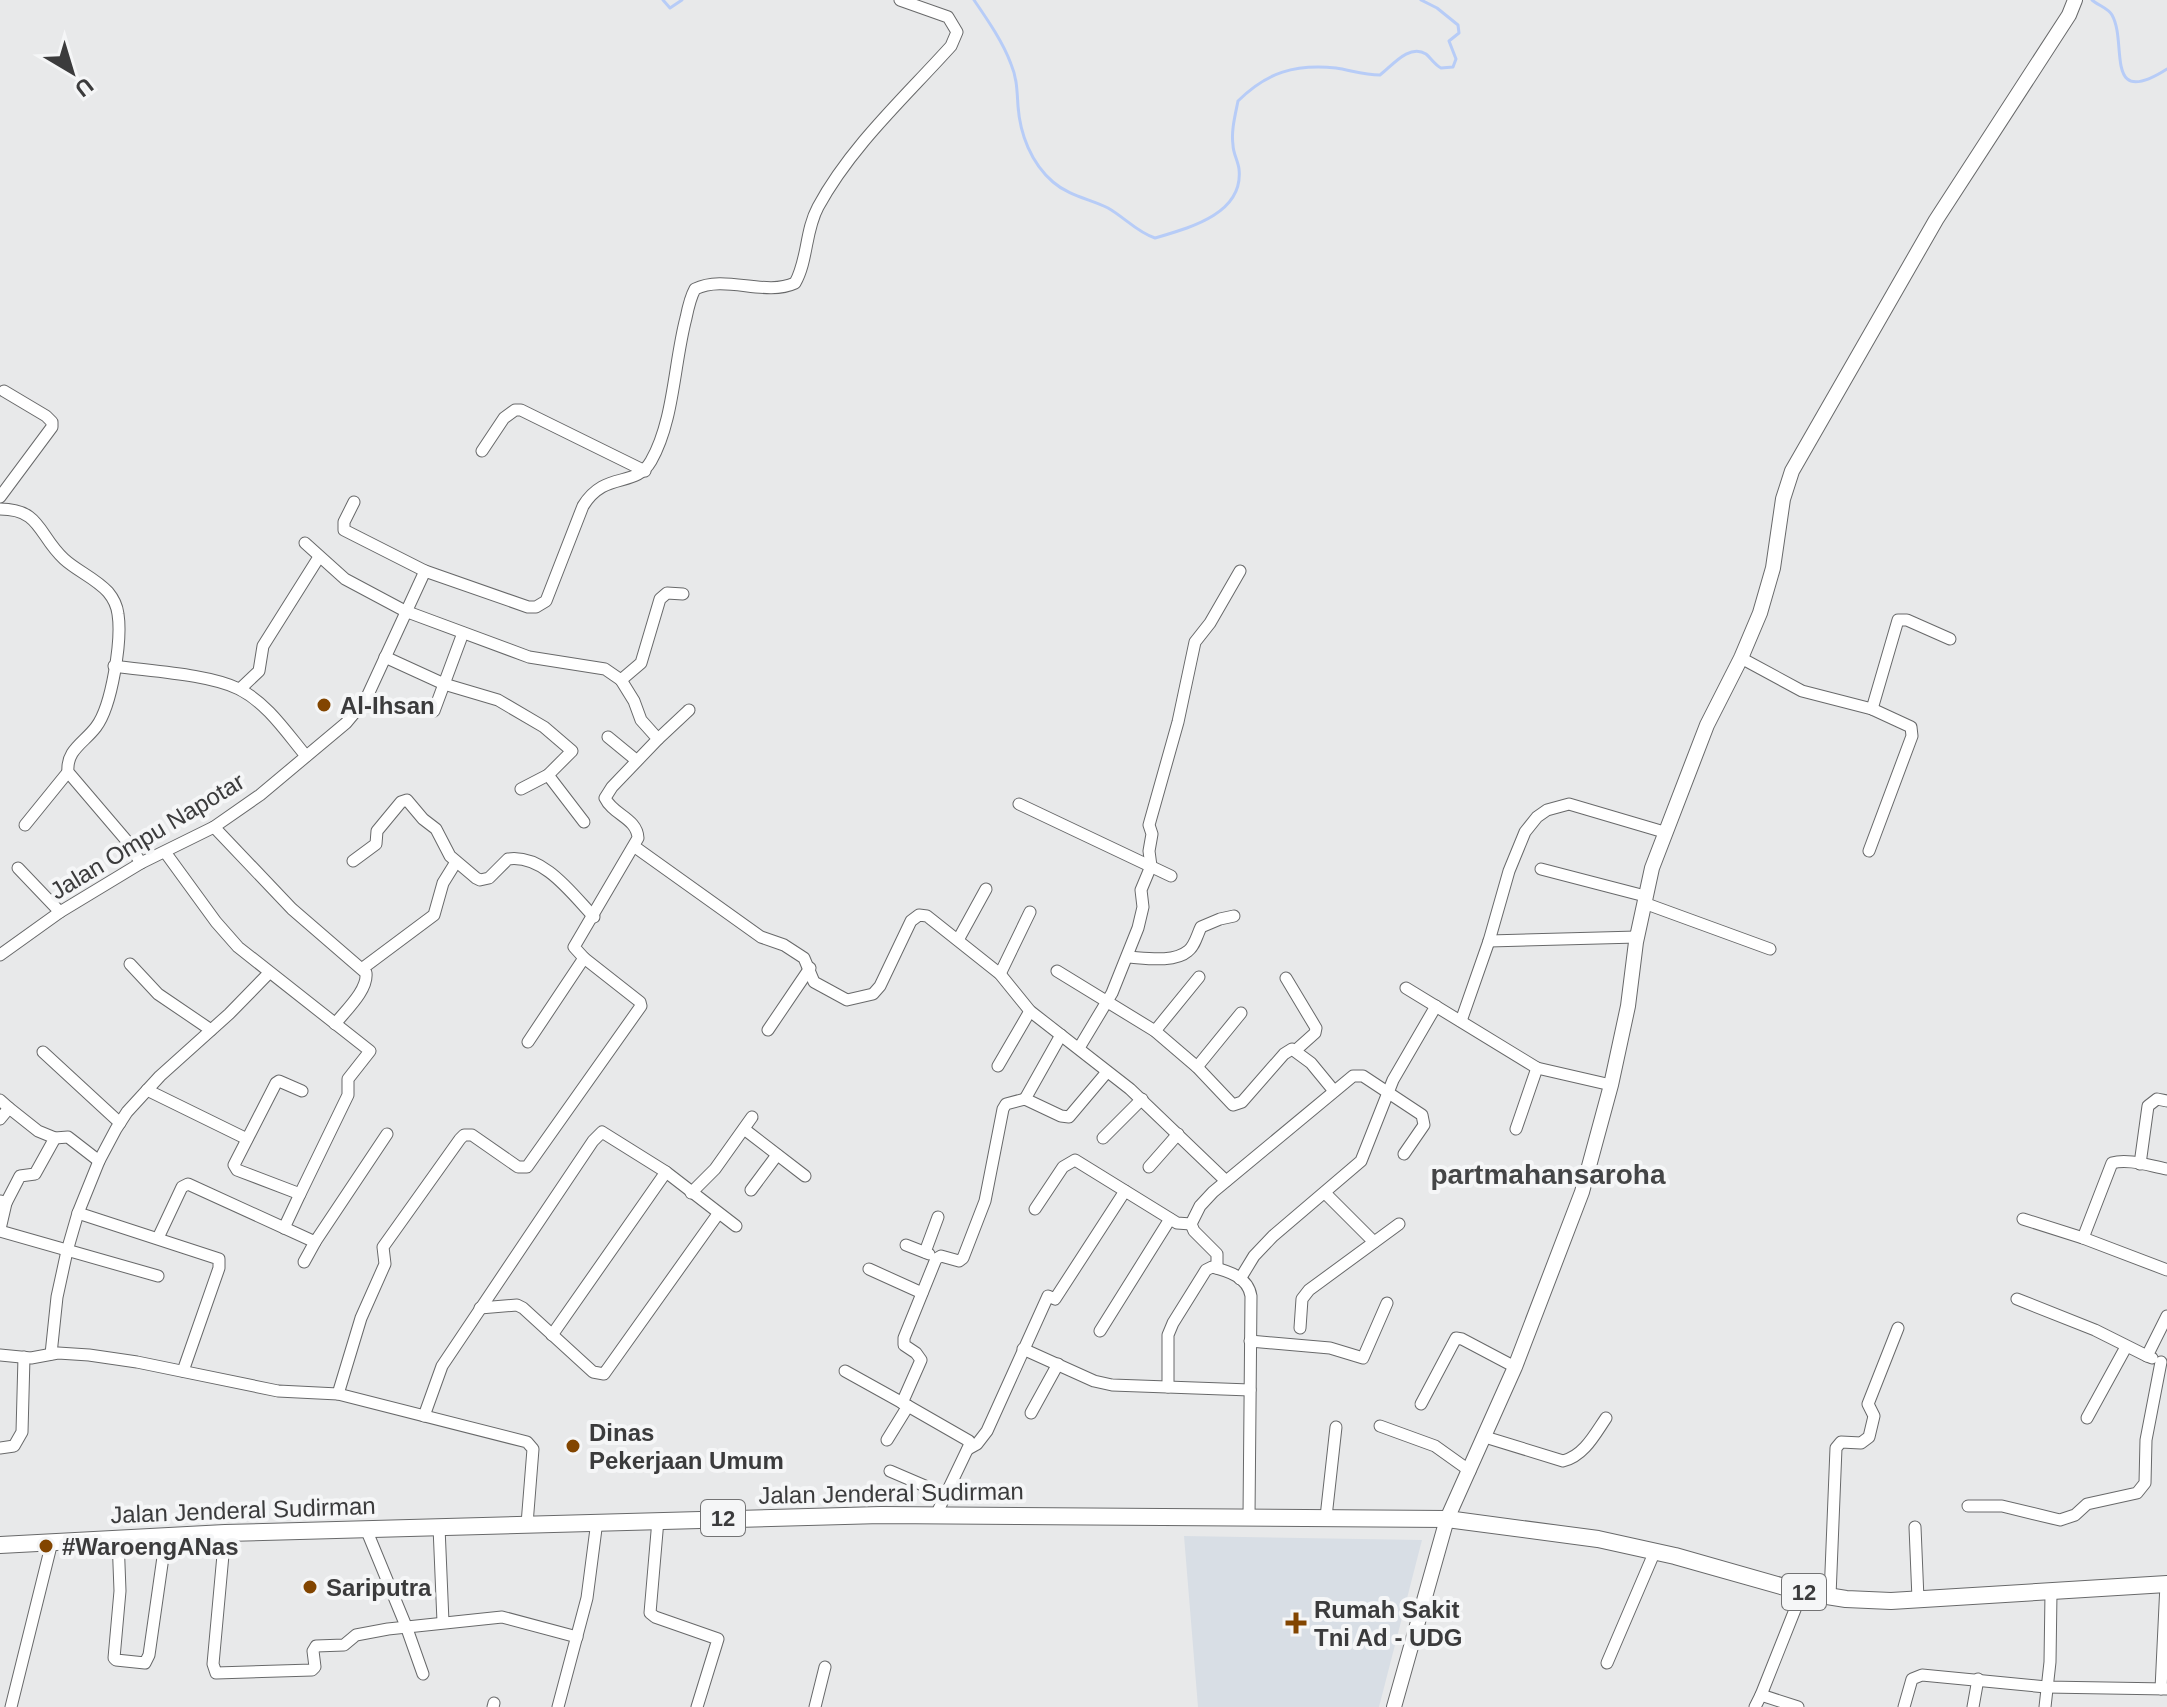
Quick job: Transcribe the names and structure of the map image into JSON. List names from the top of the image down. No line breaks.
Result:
{"streets":{"highway":["Jalan Jenderal Sudirman","12"],"street":["Jalan Ompu Napotar"]},"crossings":[["Jalan Jenderal Sudirman","12"]],"districts":["partmahansaroha"],"places":{"other":["Al-Ihsan","Dinas Pekerjaan Umum","#WaroengANas","Sariputra"],"health":["Rumah Sakit Tni Ad - UDG"]},"north":"bottom right"}
